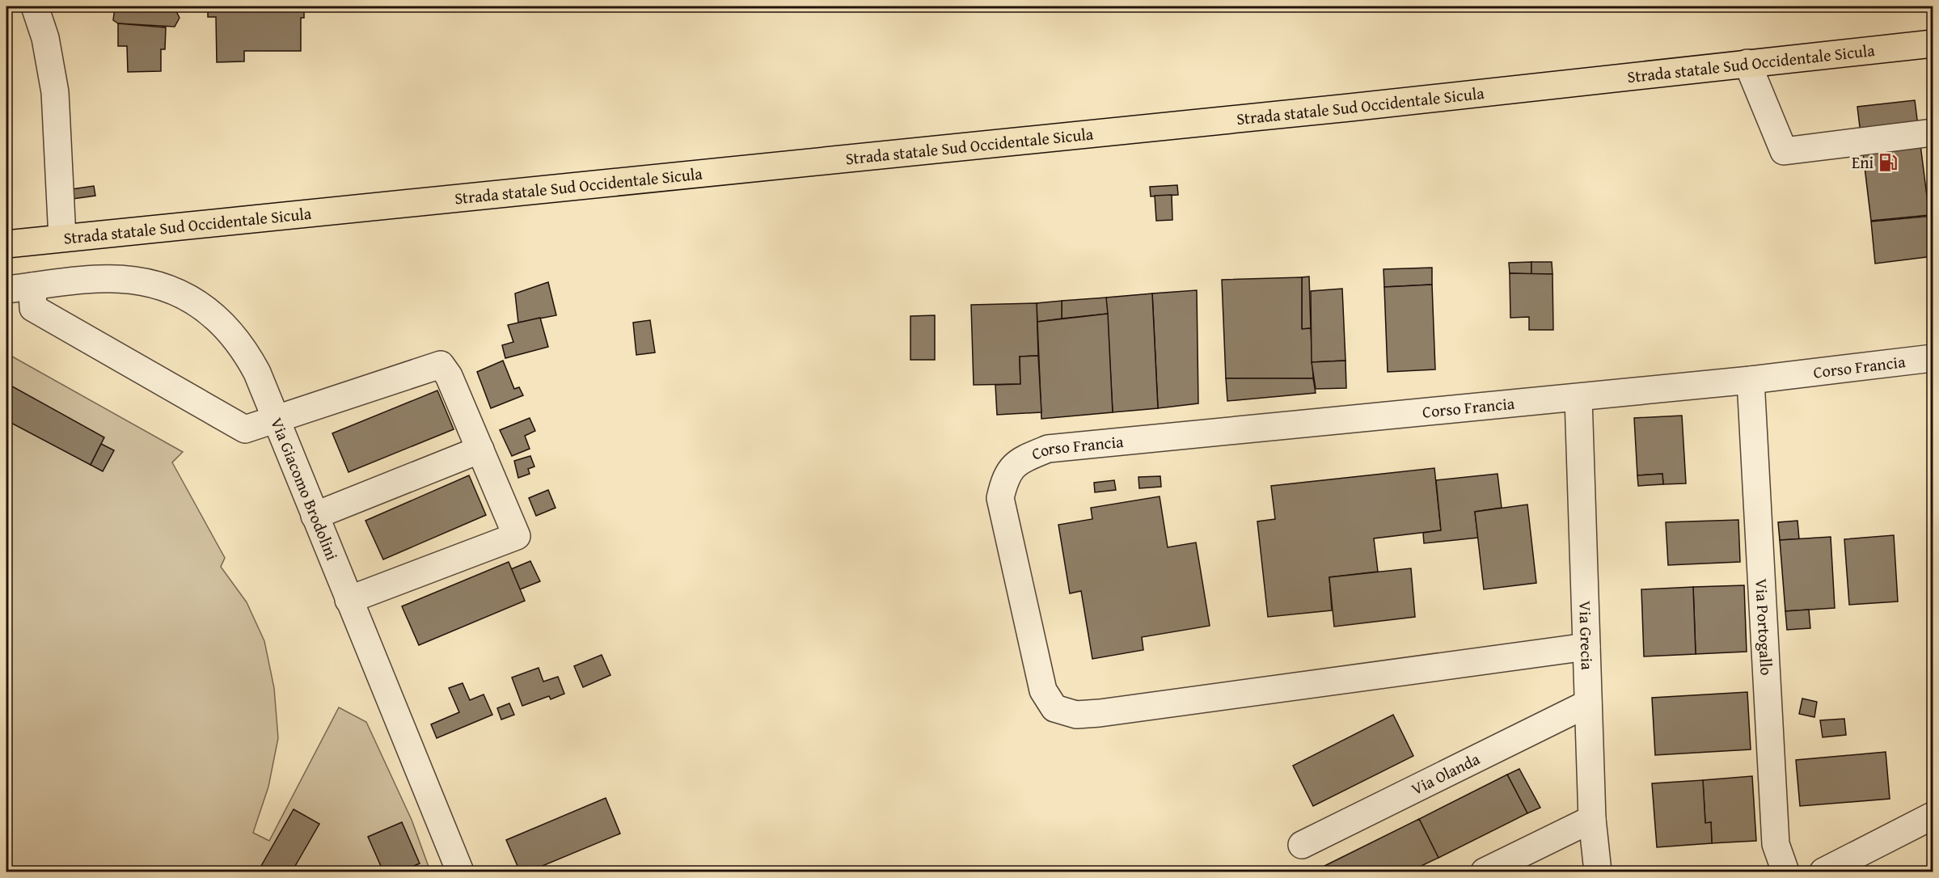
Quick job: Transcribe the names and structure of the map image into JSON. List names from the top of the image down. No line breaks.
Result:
{"streets":{"main road":["Strada statale Sud Occidentale Sicula"],"street":["Corso Francia","Via Giacomo Brodolini","Via Portogallo","Via Grecia","Via Olanda"]},"crossings":[["Corso Francia","Via Portogallo"],["Corso Francia","Via Grecia"],["Via Grecia","Via Olanda"]],"places":{"fuel station":["Eni"]}}
